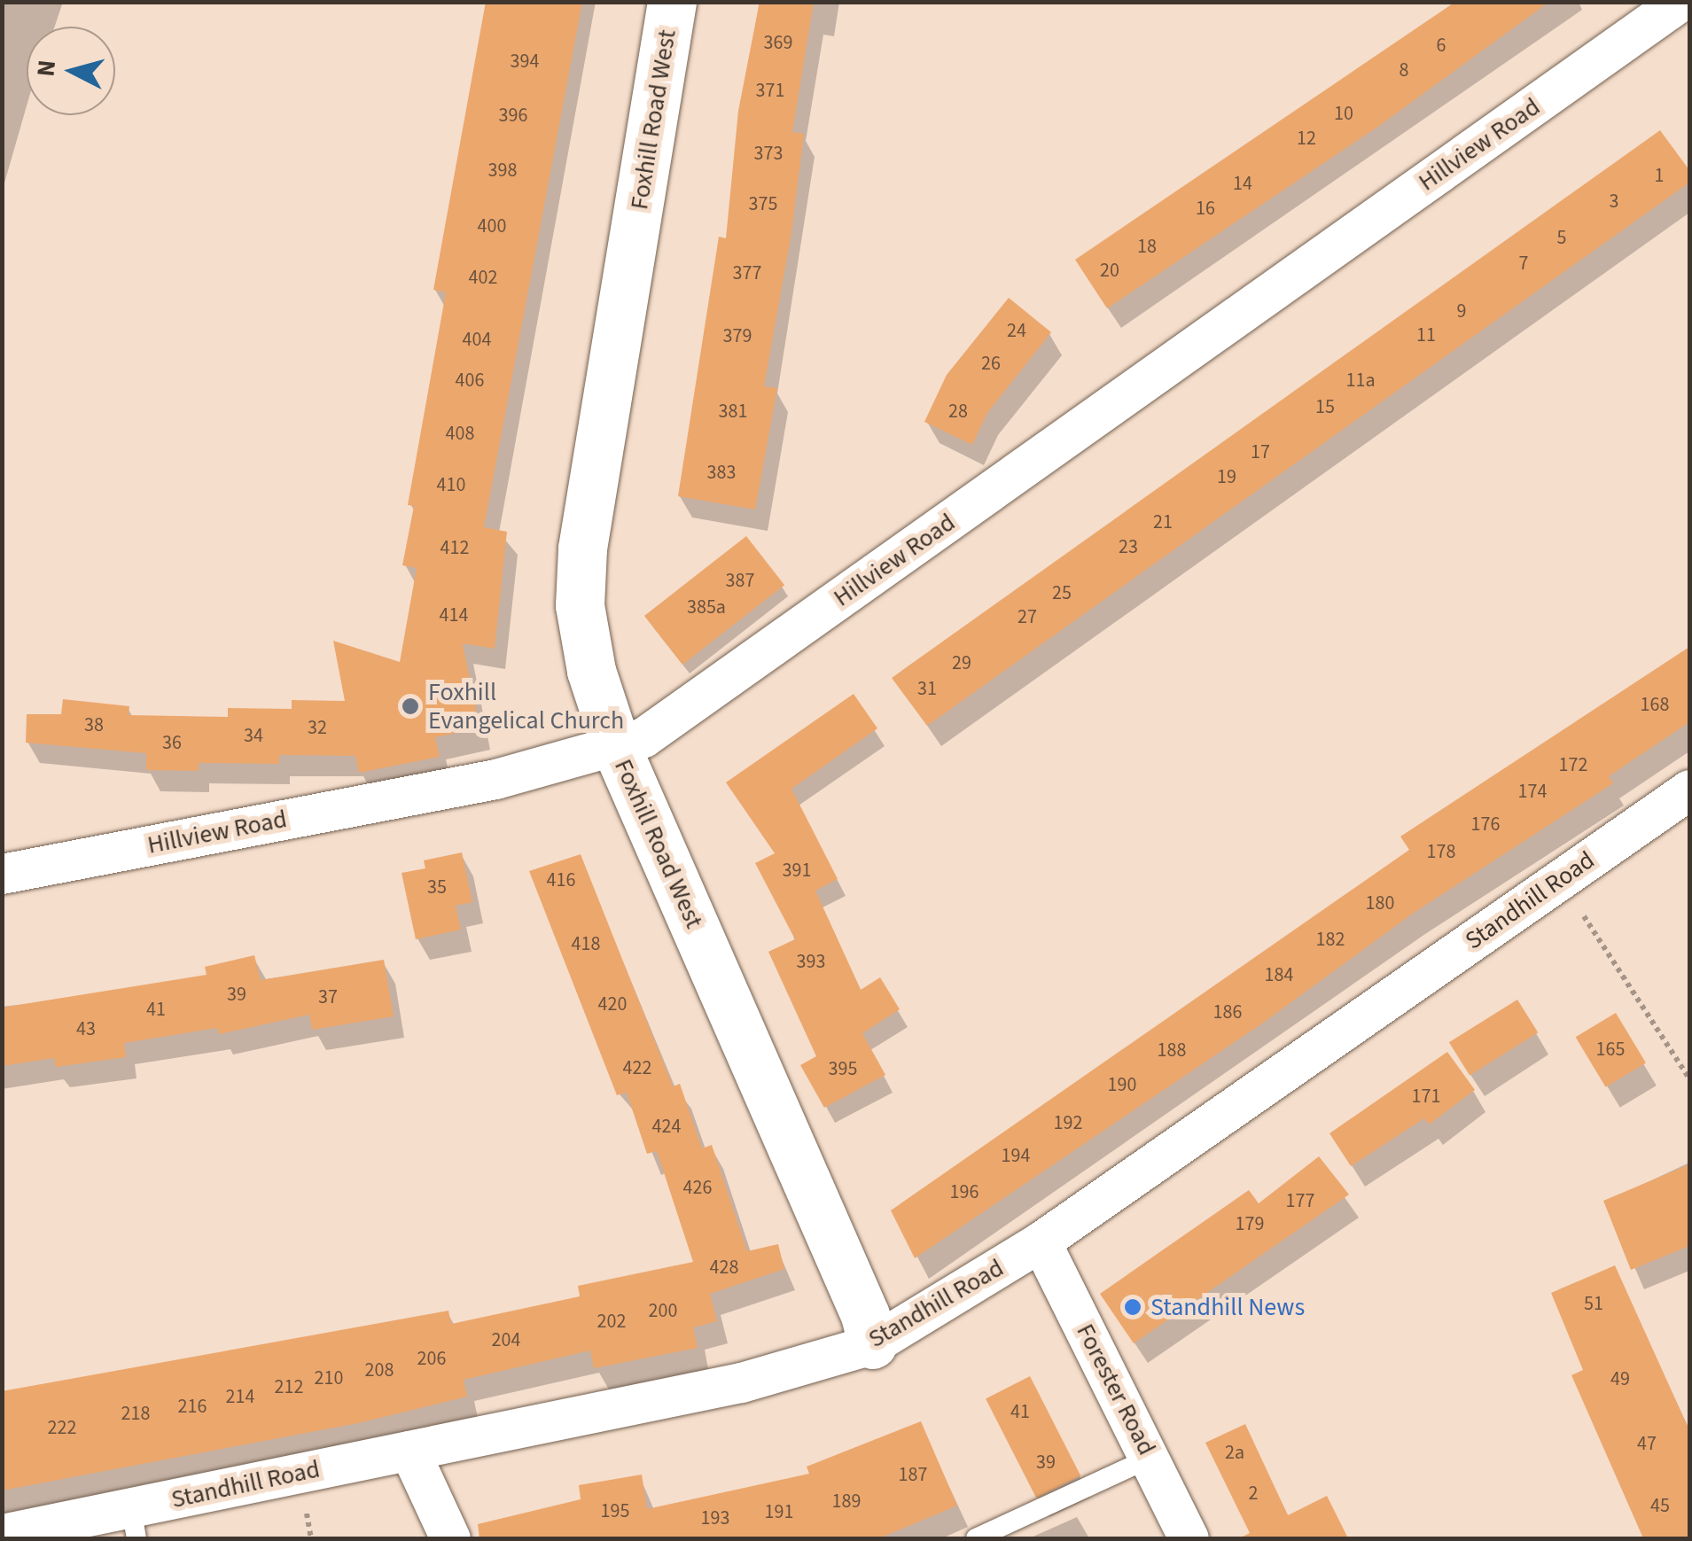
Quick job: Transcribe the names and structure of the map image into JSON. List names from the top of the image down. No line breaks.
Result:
{"streets":{"street":["Foxhill Road West","Hillview Road","Standhill Road","Forester Road"]},"crossings":[["Foxhill Road West","Hillview Road"],["Foxhill Road West","Standhill Road"],["Standhill Road","Forester Road"]],"places":["Foxhill Evangelical Church","Standhill News"],"house_numbers":["369","6","394","8","371","10","396","12","373","398","1","14","3","375","16","400","5","18","7","20","377","402","9","24","11","379","404","26","406","11a","15","381","28","408","17","383","19","410","21","23","412","387","25","385a","414","27","29","31","168","38","32","34","36","172","174","176","178","391","416","35","180","182","418","393","184","39","37","420","41","186","43","165","188","422","395","190","171","192","424","194","426","196","177","179","428","51","200","202","204","206","208","210","49","212","214","216","41","218","222","47","2a","39","187","2","189","45","195","191","193"],"north":"left"}
